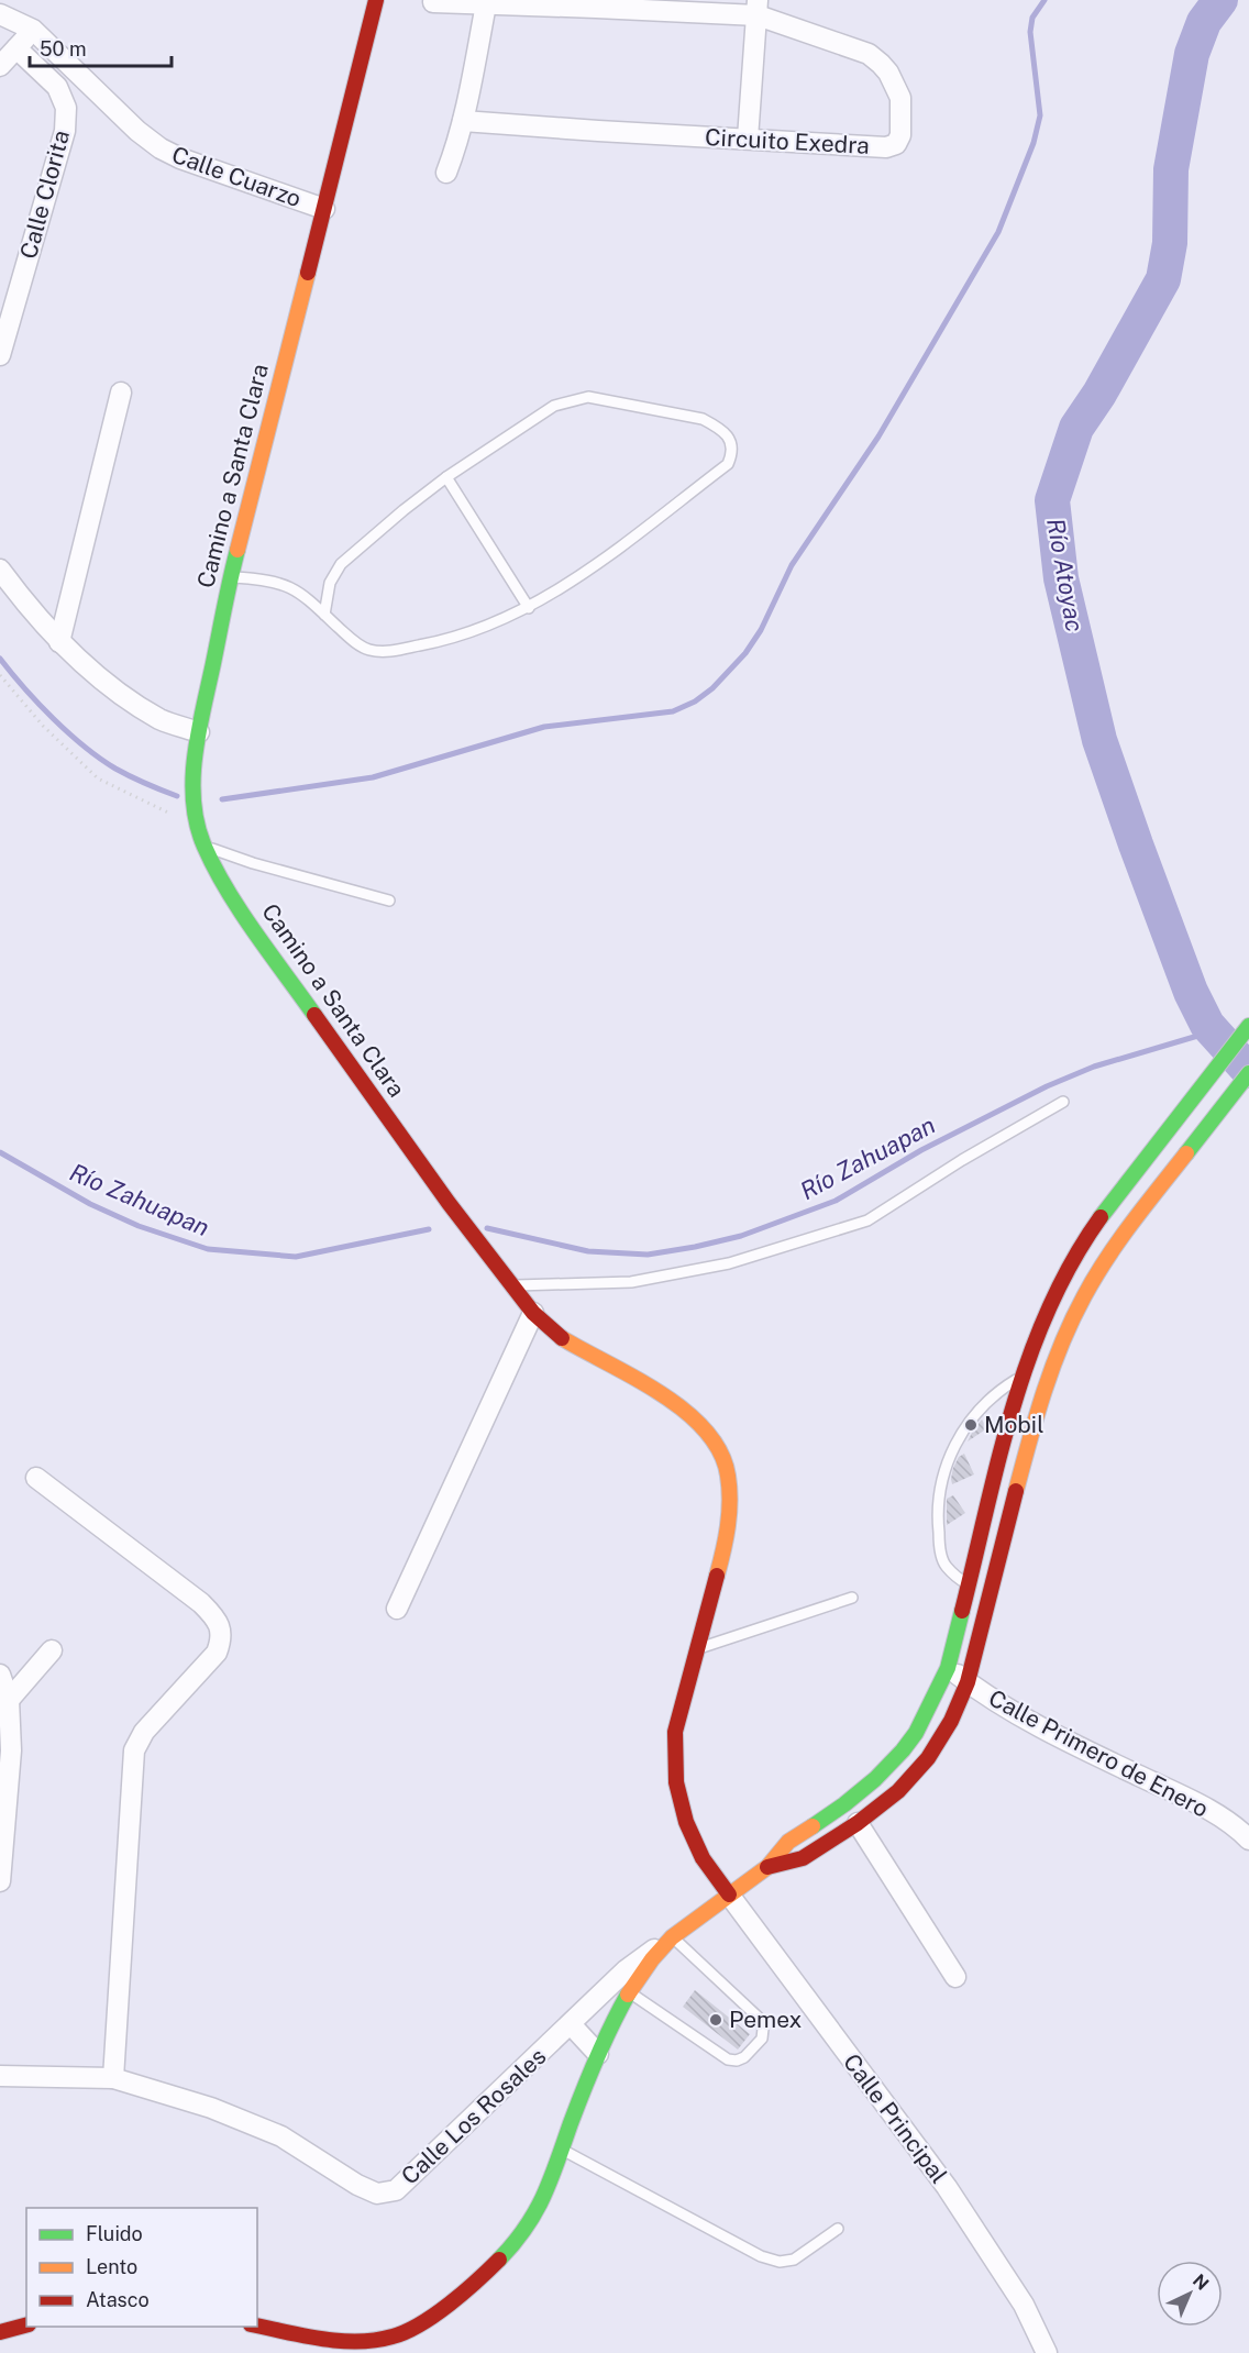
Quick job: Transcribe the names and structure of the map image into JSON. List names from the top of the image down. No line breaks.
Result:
{"streets":{"main road":["Camino a Santa Clara"],"street":["Circuito Exedra","Calle Cuarzo","Calle Clorita","Calle Primero de Enero","Calle Los Rosales","Calle Principal"]},"crossings":[["Calle Cuarzo","Camino a Santa Clara"],["Camino a Santa Clara","Calle Principal"]],"water":["Río Atoyac","Río Zahuapan"],"places":["Mobil","Pemex"],"legend":["Fluido","Lento","Atasco"],"scale_bar":"50 m","north":"top right"}
